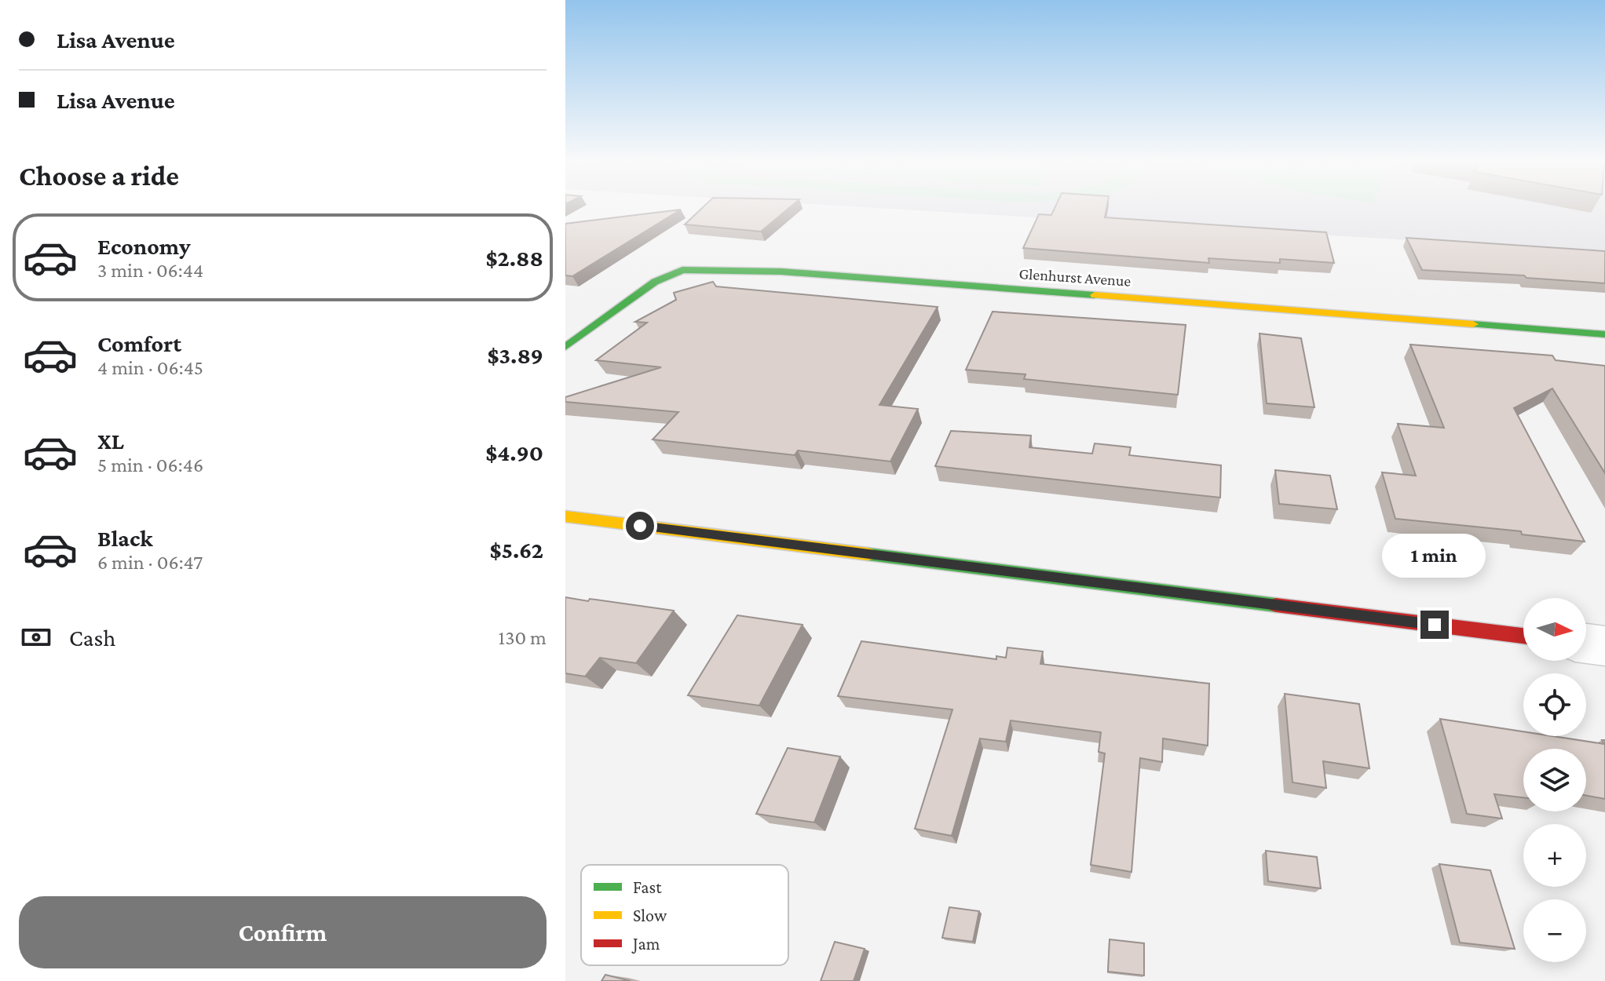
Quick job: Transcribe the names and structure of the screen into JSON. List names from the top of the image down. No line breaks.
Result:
{"streets":{"street":["Glenhurst Avenue"]},"legend":["Fast","Slow","Jam"],"north":"right","page":{"banner":["Lisa Avenue","Lisa Avenue"],"heading":"Choose a ride","list":[{"name":"Economy","note":"3 min · 06:44","value":"$2.88"},{"name":"Comfort","note":"4 min · 06:45","value":"$3.89"},{"name":"XL","note":"5 min · 06:46","value":"$4.90"},{"name":"Black","note":"6 min · 06:47","value":"$5.62"}],"bubble":"1 min","map_buttons":["+","−"],"pay":["Cash","130 m"],"buttons":"Confirm"}}
